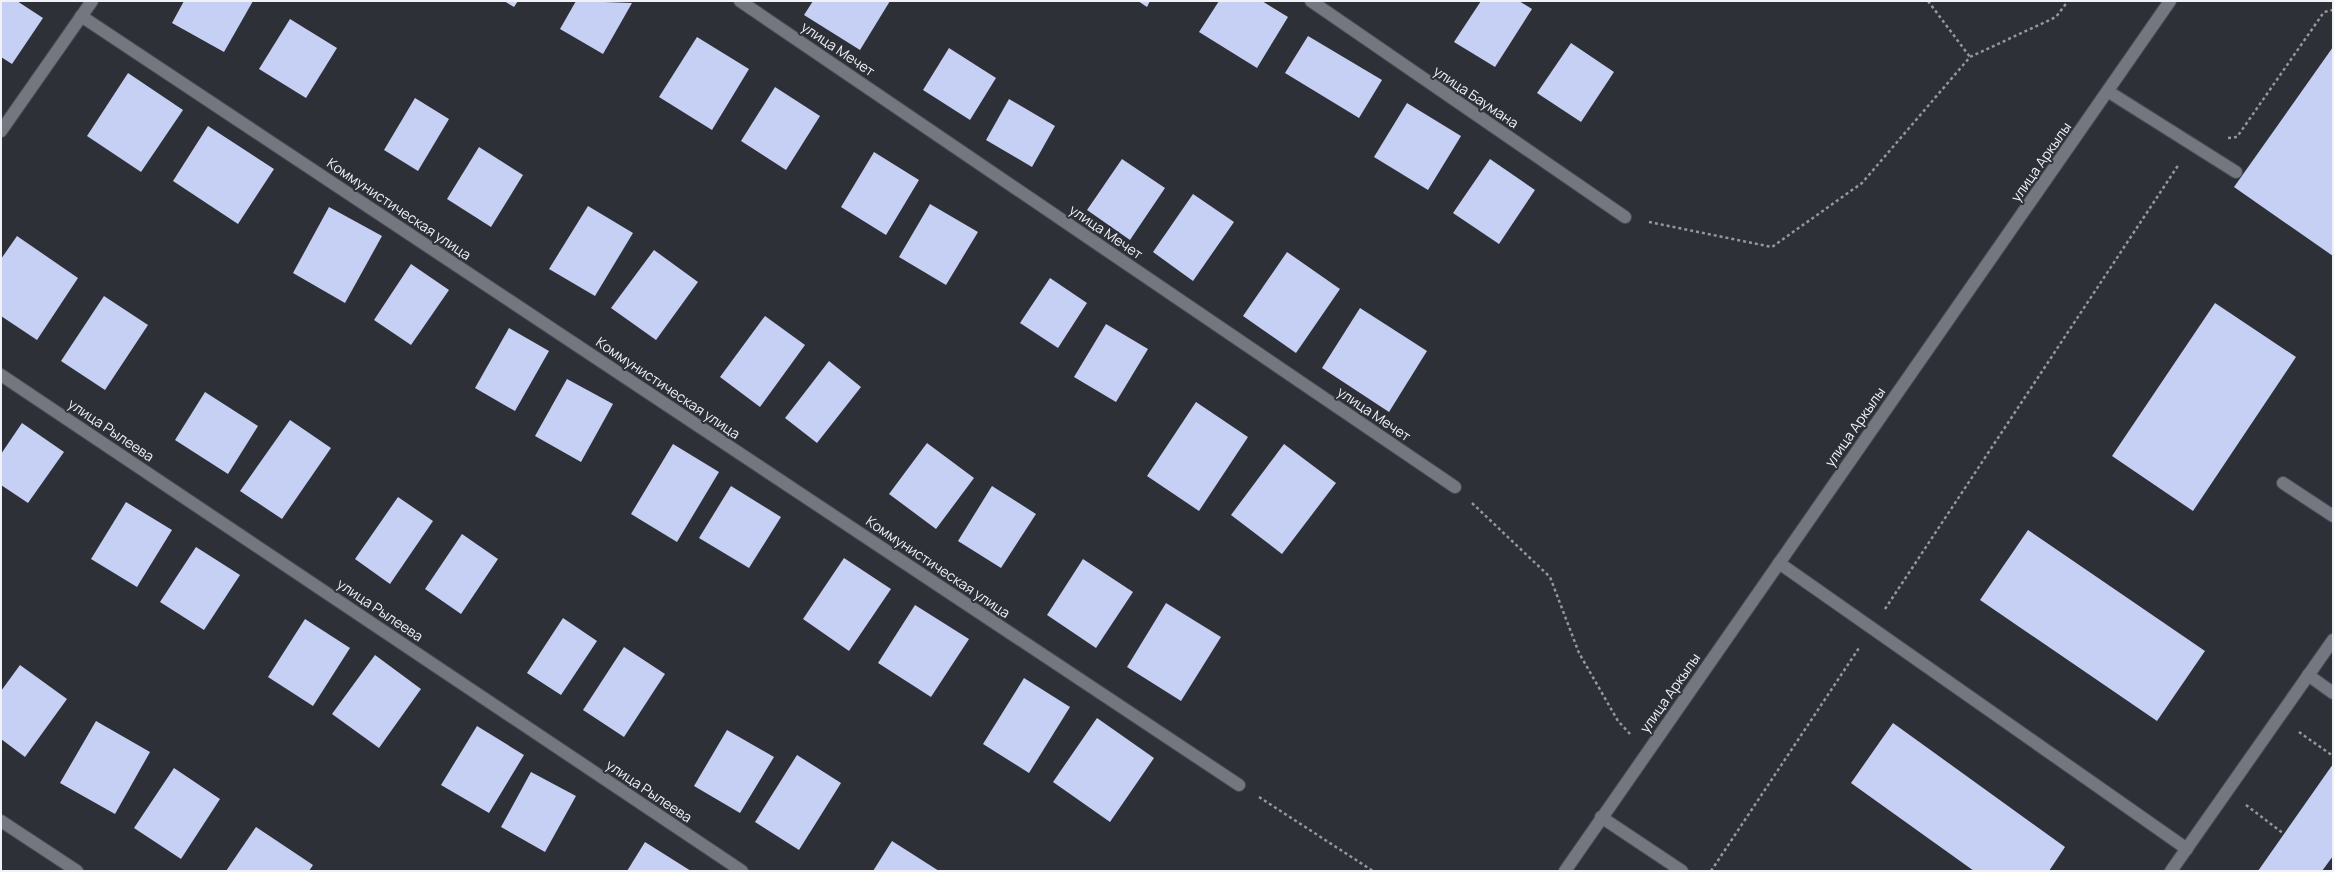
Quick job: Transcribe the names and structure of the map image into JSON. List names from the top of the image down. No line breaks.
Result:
{"streets":{"street":["улица Мечет","улица Баумана","улица Аркылы","Коммунистическая улица","улица Рылеева"]}}
